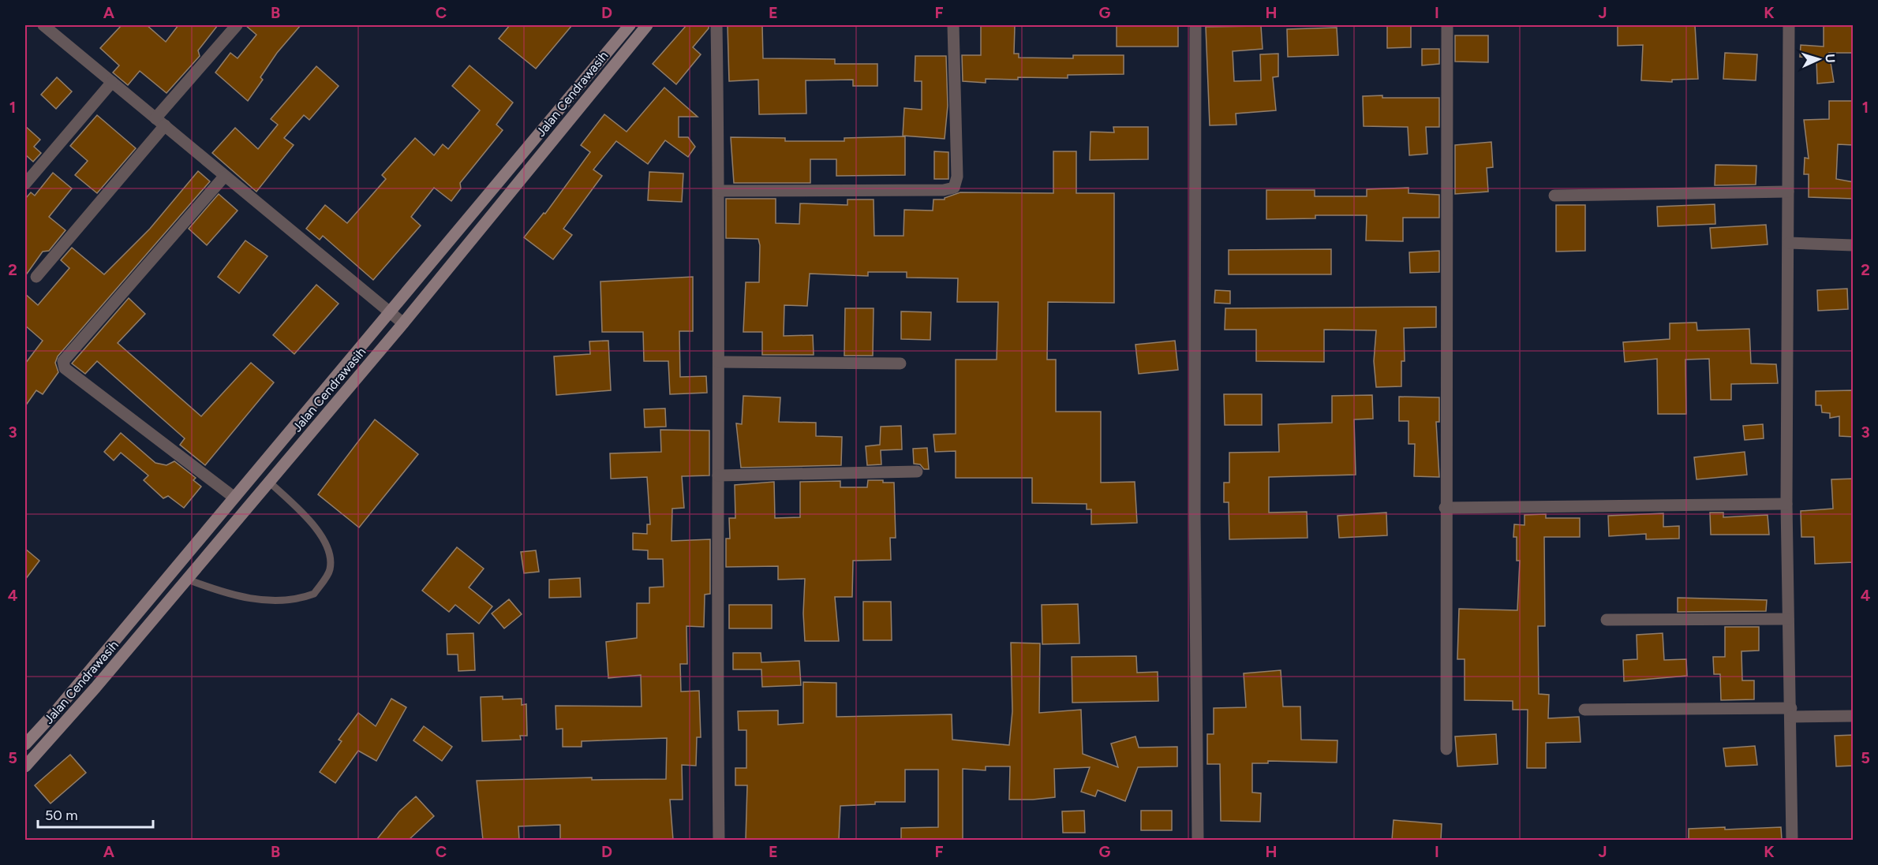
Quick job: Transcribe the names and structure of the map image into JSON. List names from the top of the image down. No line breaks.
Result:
{"streets":{"main road":["Jalan Cendrawasih"]},"scale_bar":"50 m","north":"right","grid":{"columns":["A","B","C","D","E","F","G","H","I","J","K"],"rows":["1","2","3","4","5"]}}
